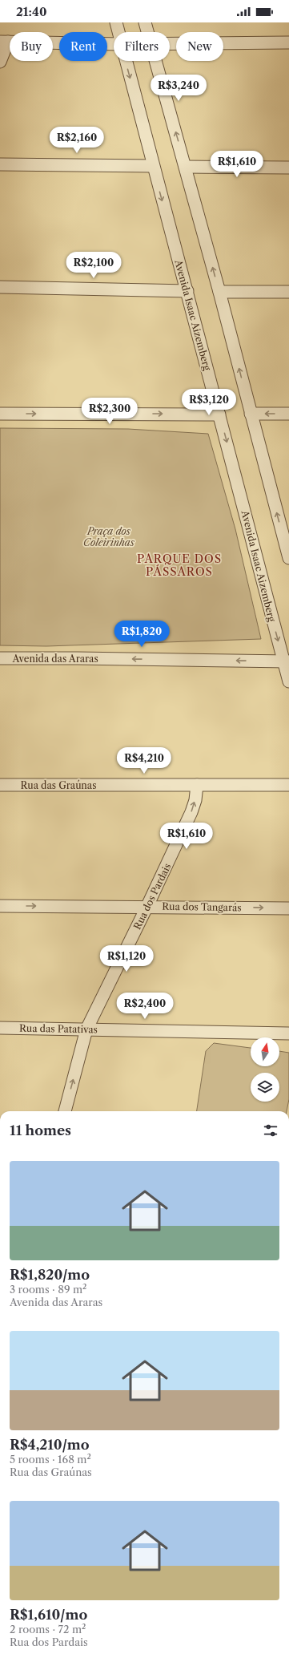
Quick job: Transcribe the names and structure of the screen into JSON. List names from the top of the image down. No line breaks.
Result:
{"streets":{"street":["Avenida Isaac Aizemberg","Avenida das Araras","Rua das Graúnas","Rua dos Pardais","Rua dos Tangarás","Rua das Patativas"]},"crossings":[["Avenida Isaac Aizemberg","Avenida das Araras"],["Rua das Graúnas","Rua dos Pardais"],["Rua dos Pardais","Rua dos Tangarás"],["Rua dos Pardais","Rua das Patativas"]],"one_way":["Avenida das Araras","Rua dos Pardais","Rua dos Tangarás"],"districts":["PARQUE DOS PÁSSAROS"],"parks":["Praça dos Coleirinhas"],"north":"top","page":{"status":"21:40","chip":["Buy","Rent","Filters","New"],"price":["R$3,240","R$2,160","R$1,610","R$2,100","R$3,120","R$2,300","R$1,820","R$4,210","R$1,610","R$1,120","R$2,400"],"heading":"11 homes","list":[{"name":"R$1,820/mo","note":"3 rooms · 89 m² · Avenida das Araras"},{"name":"R$4,210/mo","note":"5 rooms · 168 m² · Rua das Graúnas"},{"name":"R$1,610/mo","note":"2 rooms · 72 m² · Rua dos Pardais"}]}}
